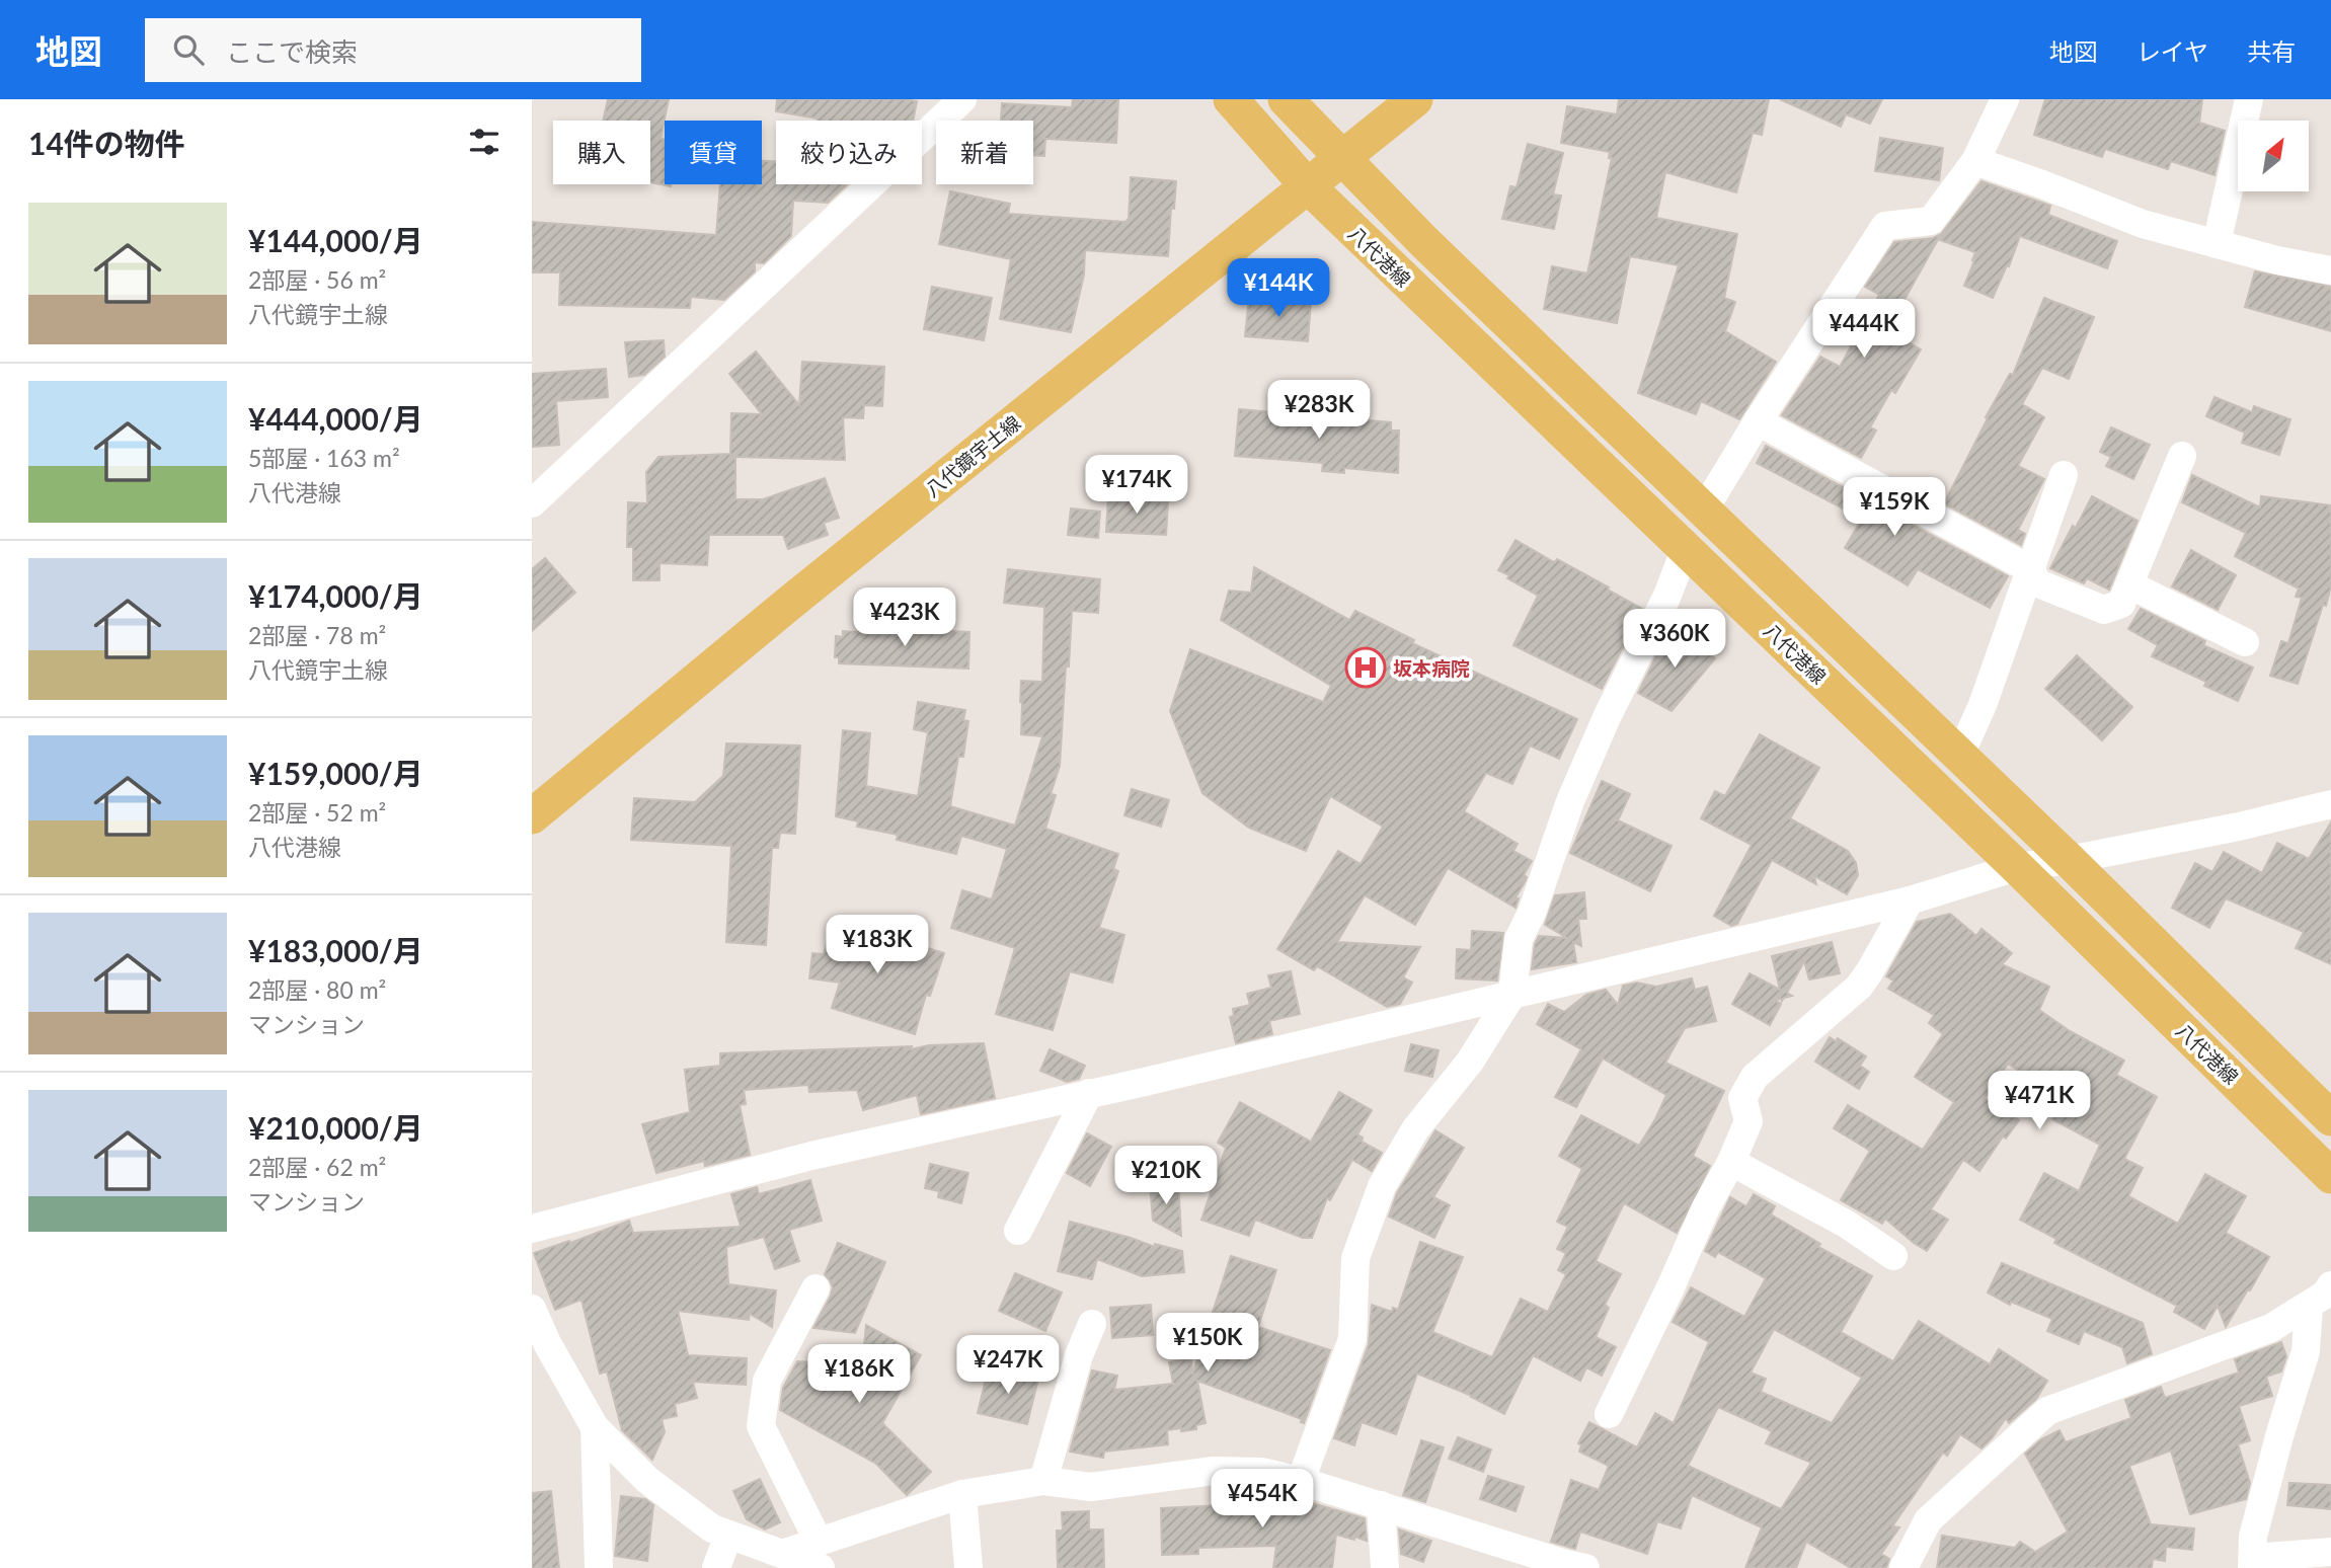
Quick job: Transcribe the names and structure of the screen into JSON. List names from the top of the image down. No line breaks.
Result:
{"streets":{"main road":["八代港線","八代鏡宇土線"]},"crossings":[["八代港線","八代鏡宇土線"]],"places":{"hospital":["坂本病院"]},"north":"top right","page":{"header":"地図","search":"ここで検索","nav":["地図","レイヤ","共有"],"heading":"14件の物件","chip":["購入","賃貸","絞り込み","新着"],"list":[{"name":"¥144,000/月","note":"2部屋 · 56 m² · 八代鏡宇土線"},{"name":"¥444,000/月","note":"5部屋 · 163 m² · 八代港線"},{"name":"¥174,000/月","note":"2部屋 · 78 m² · 八代鏡宇土線"},{"name":"¥159,000/月","note":"2部屋 · 52 m² · 八代港線"},{"name":"¥183,000/月","note":"2部屋 · 80 m² · マンション"},{"name":"¥210,000/月","note":"2部屋 · 62 m² · マンション"}],"price":["¥144K","¥444K","¥283K","¥174K","¥159K","¥423K","¥360K","¥183K","¥471K","¥210K","¥150K","¥247K","¥186K","¥454K"]}}
